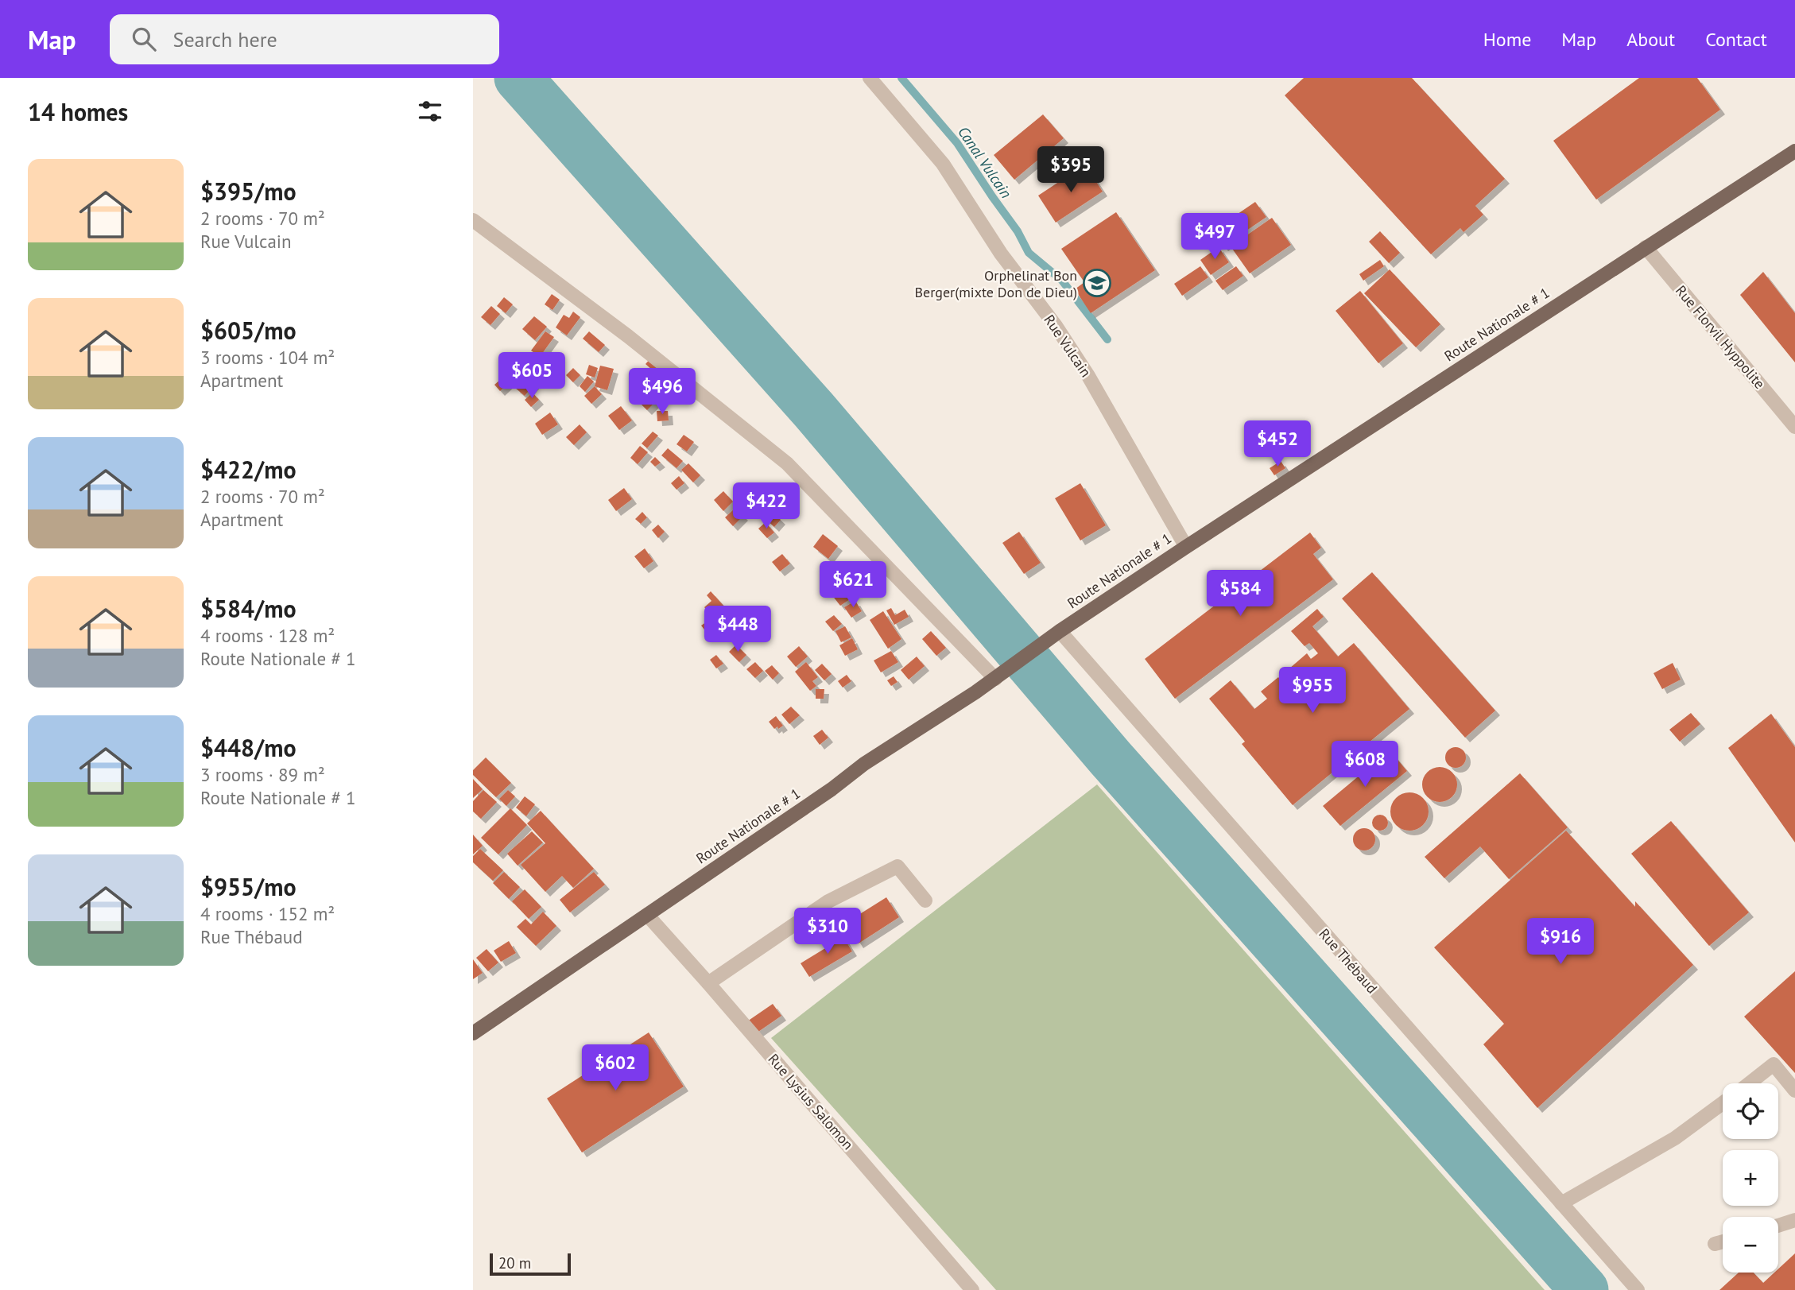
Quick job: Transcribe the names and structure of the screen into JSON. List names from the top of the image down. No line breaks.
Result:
{"streets":{"main road":["Route Nationale # 1"],"street":["Rue Florvil Hyppolite","Rue Vulcain","Rue Thébaud","Rue Lysius Salomon"]},"crossings":[["Route Nationale # 1","Rue Florvil Hyppolite"],["Route Nationale # 1","Rue Vulcain"],["Route Nationale # 1","Rue Thébaud"],["Route Nationale # 1","Rue Lysius Salomon"]],"water":["Canal Vulcain"],"places":{"school or university":["Orphelinat Bon Berger(mixte Don de Dieu)"]},"scale_bar":"20 m","page":{"header":"Map","search":"Search here","nav":["Home","Map","About","Contact"],"heading":"14 homes","list":[{"name":"$395/mo","note":"2 rooms · 70 m² · Rue Vulcain"},{"name":"$605/mo","note":"3 rooms · 104 m² · Apartment"},{"name":"$422/mo","note":"2 rooms · 70 m² · Apartment"},{"name":"$584/mo","note":"4 rooms · 128 m² · Route Nationale # 1"},{"name":"$448/mo","note":"3 rooms · 89 m² · Route Nationale # 1"},{"name":"$955/mo","note":"4 rooms · 152 m² · Rue Thébaud"}],"price":["$395","$497","$605","$496","$452","$422","$621","$584","$448","$955","$608","$310","$916","$602"],"map_buttons":["+","−"],"scale":"20 m"}}
